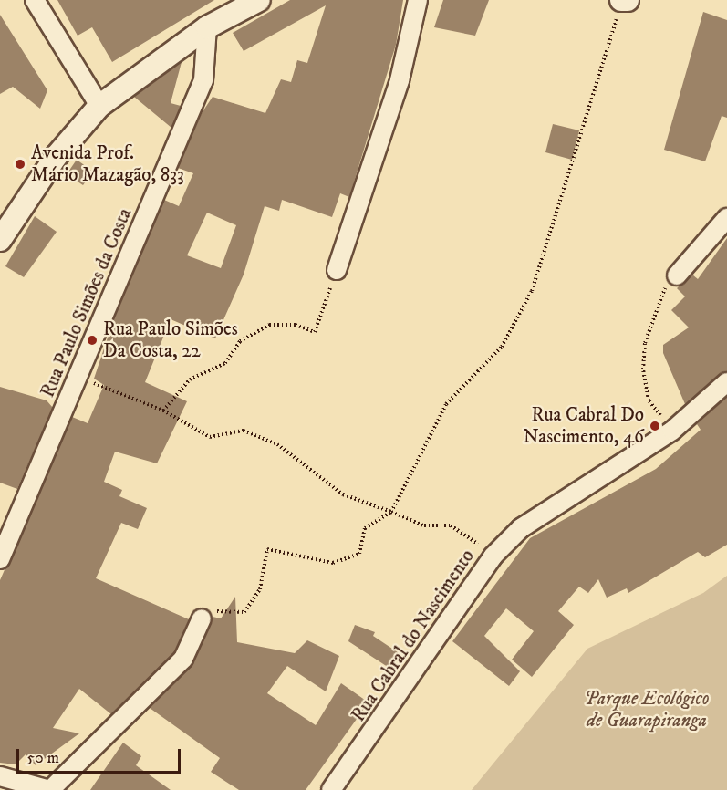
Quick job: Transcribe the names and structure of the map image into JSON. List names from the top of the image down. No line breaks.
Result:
{"streets":{"street":["Rua Paulo Simões da Costa","Rua Cabral do Nascimento"]},"parks":["Parque Ecológico de Guarapiranga"],"places":["Avenida Prof. Mário Mazagão, 833","Rua Paulo Simões Da Costa, 22","Rua Cabral Do Nascimento, 46"],"scale_bar":"50 m"}
